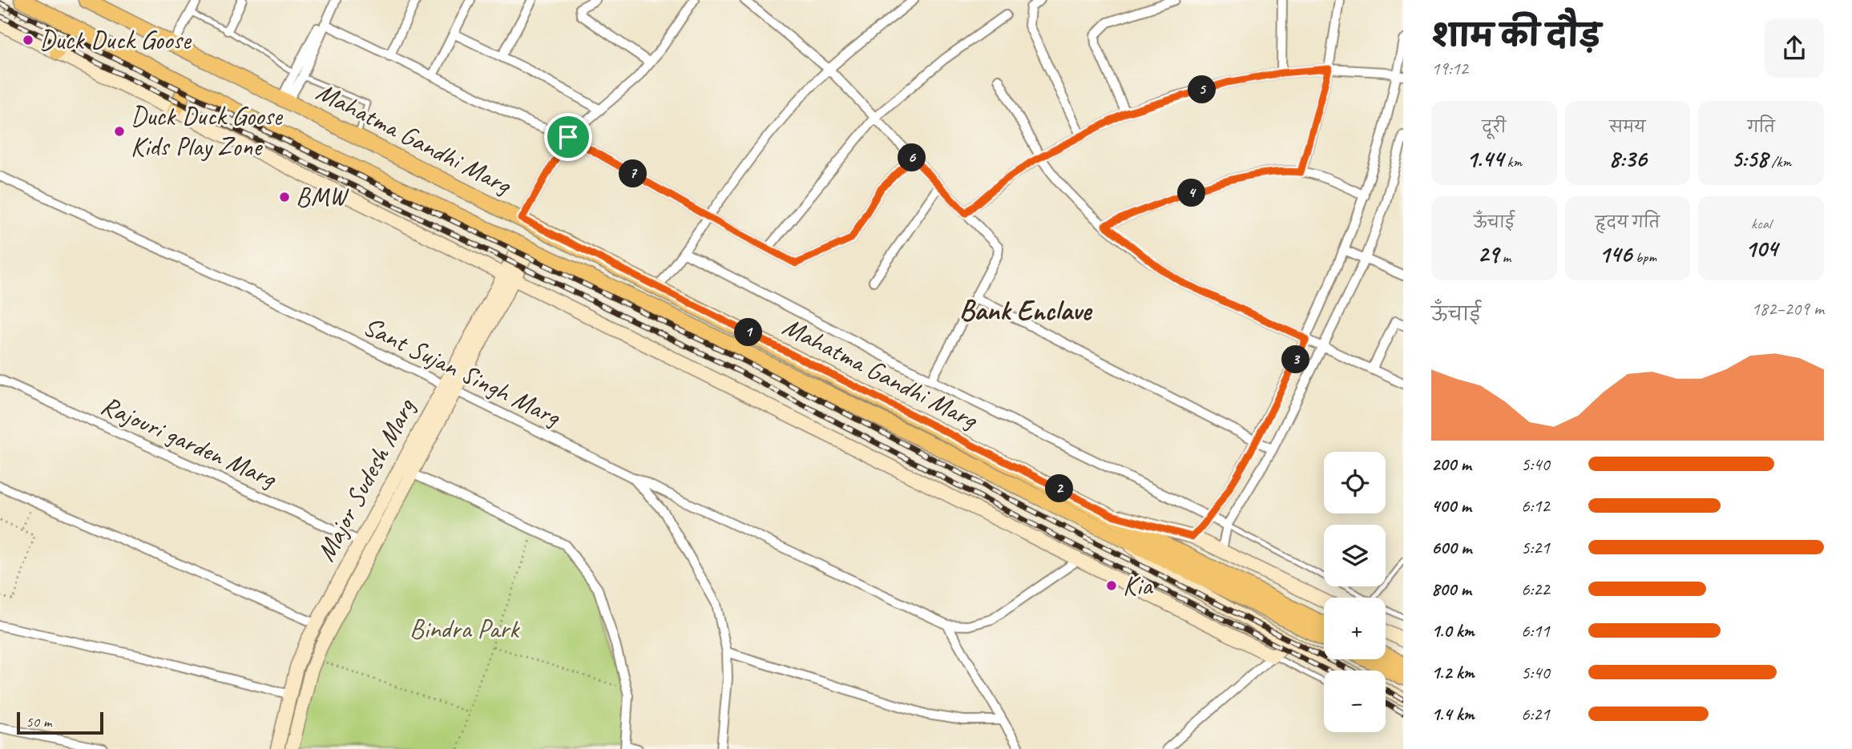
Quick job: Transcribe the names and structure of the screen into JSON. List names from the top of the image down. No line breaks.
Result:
{"streets":{"main road":["Mahatma Gandhi Marg"],"street":["Sant Sujan Singh Marg","Rajouri garden Marg","Major Sudesh Marg"]},"crossings":[["Mahatma Gandhi Marg","Major Sudesh Marg"],["Sant Sujan Singh Marg","Major Sudesh Marg"],["Rajouri garden Marg","Major Sudesh Marg"]],"districts":["Bank Enclave"],"parks":["Bindra Park"],"places":["Duck Duck Goose","Duck Duck Goose Kids Play Zone","BMW","Kia"],"scale_bar":"50 m","page":{"heading":["शाम की दौड़","19:12"],"pins":["5","6","7","4","1","3","2"],"stats":[["दूरी","1.44 km"],["समय","8:36"],["गति","5:58 /km"],["ऊँचाई","29 m"],["हृदय गति","146 bpm"],["kcal","104"]],"chart":["ऊँचाई","182–209 m"],"list":[{"name":"200 m","note":"5:40"},{"name":"400 m","note":"6:12"},{"name":"600 m","note":"5:21"},{"name":"800 m","note":"6:22"},{"name":"1.0 km","note":"6:11"},{"name":"1.2 km","note":"5:40"},{"name":"1.4 km","note":"6:21"}],"map_buttons":["+","−"],"scale":"50 m"}}
